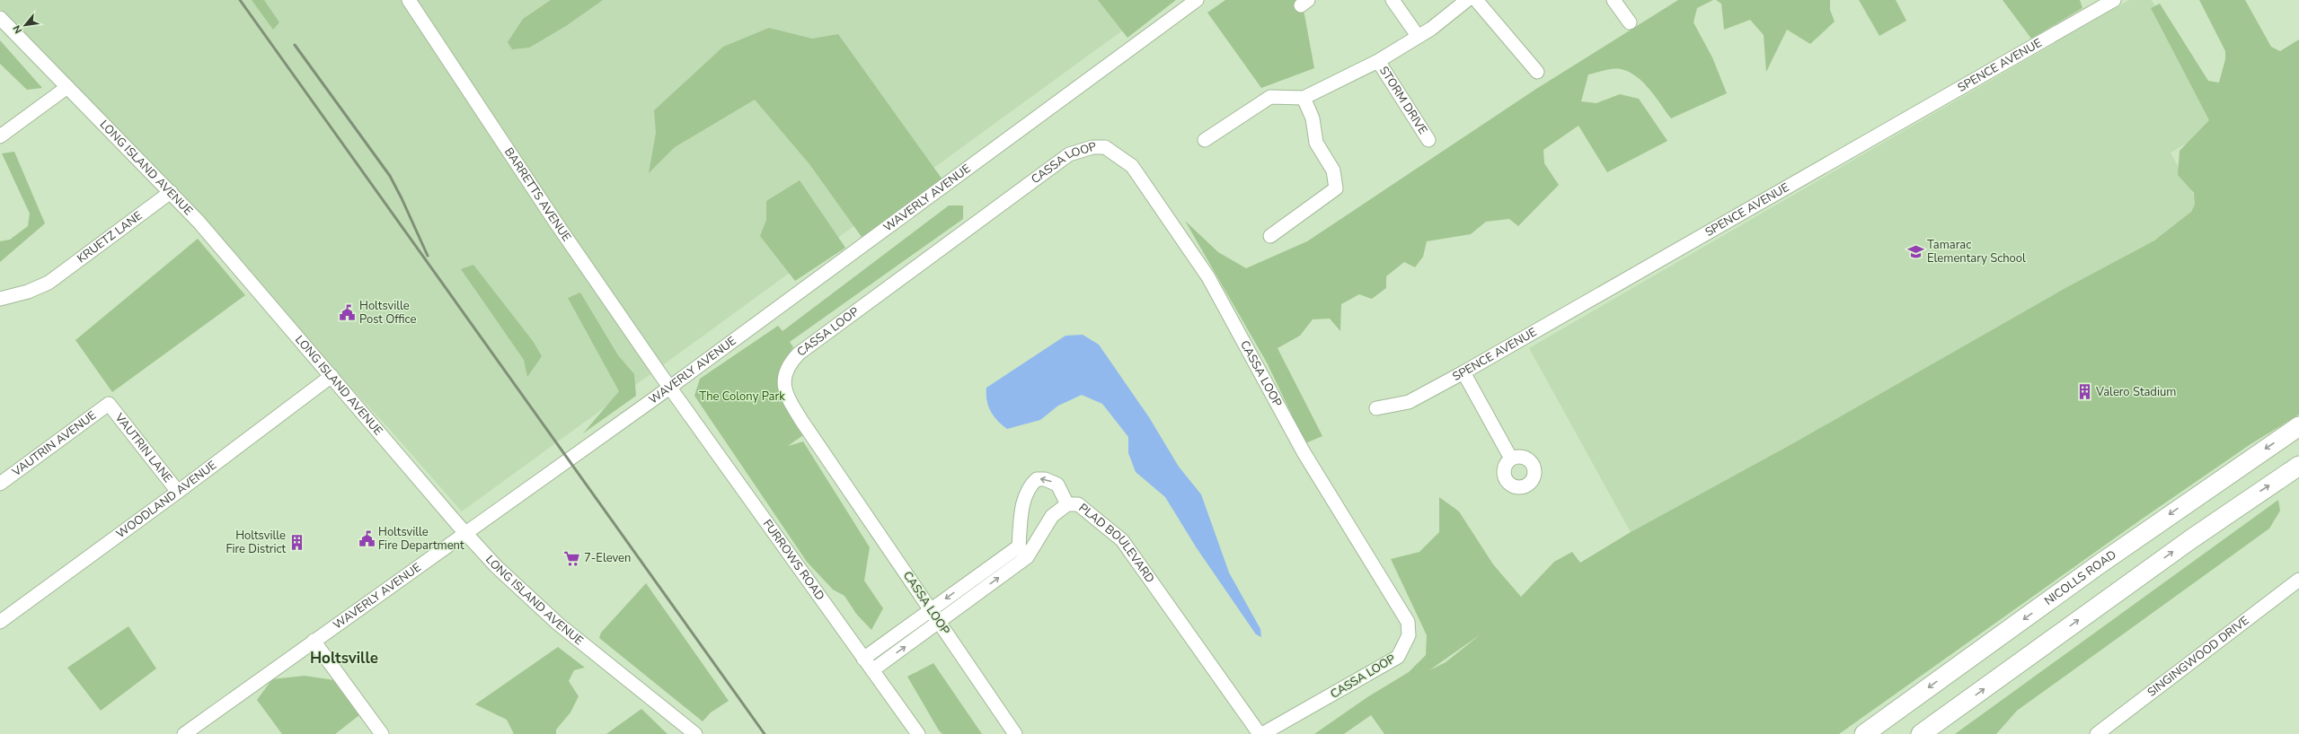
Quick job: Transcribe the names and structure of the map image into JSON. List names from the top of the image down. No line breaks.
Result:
{"streets":{"highway":["NICOLLS ROAD"],"street":["SPENCE AVENUE","STORM DRIVE","CASSA LOOP","LONG ISLAND AVENUE","BARRETTS AVENUE","WAVERLY AVENUE","KRUETZ LANE","VAUTRIN AVENUE","VAUTRIN LANE","WOODLAND AVENUE","PLAD BOULEVARD","FURROWS ROAD","SINGINGWOOD DRIVE"]},"crossings":[["CASSA LOOP","PLAD BOULEVARD"],["LONG ISLAND AVENUE","WAVERLY AVENUE"],["LONG ISLAND AVENUE","KRUETZ LANE"],["LONG ISLAND AVENUE","WOODLAND AVENUE"],["BARRETTS AVENUE","WAVERLY AVENUE"],["BARRETTS AVENUE","FURROWS ROAD"],["WAVERLY AVENUE","FURROWS ROAD"],["VAUTRIN AVENUE","VAUTRIN LANE"],["VAUTRIN LANE","WOODLAND AVENUE"],["PLAD BOULEVARD","FURROWS ROAD"]],"districts":["Holtsville"],"parks":["The Colony Park"],"places":{"school or university":["Tamarac Elementary School"],"public building":["Holtsville Post Office","Holtsville Fire Department"],"building":["Valero Stadium","Holtsville Fire District"],"supermarket":["7-Eleven"]},"north":"bottom left"}
